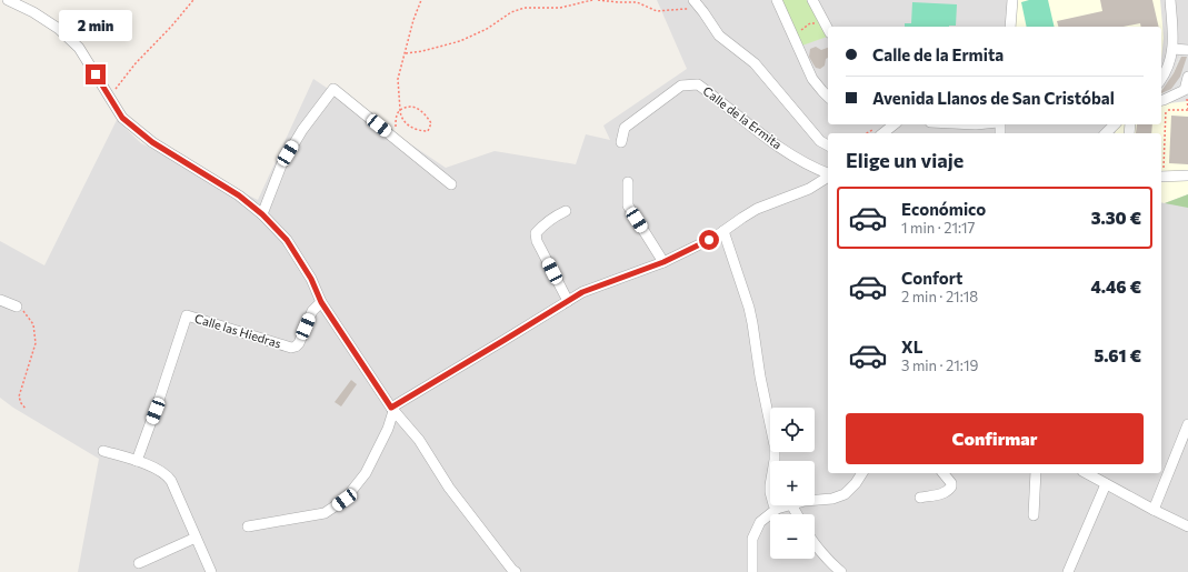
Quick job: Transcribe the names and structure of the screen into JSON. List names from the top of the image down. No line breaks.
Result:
{"streets":{"street":["Calle de la Ermita","Calle las Hiedras"]},"page":{"bubble":"2 min","banner":["Calle de la Ermita","Avenida Llanos de San Cristóbal"],"heading":"Elige un viaje","list":[{"name":"Económico","note":"1 min · 21:17","value":"3.30 €"},{"name":"Confort","note":"2 min · 21:18","value":"4.46 €"},{"name":"XL","note":"3 min · 21:19","value":"5.61 €"}],"buttons":"Confirmar","map_buttons":["+","−"]}}
